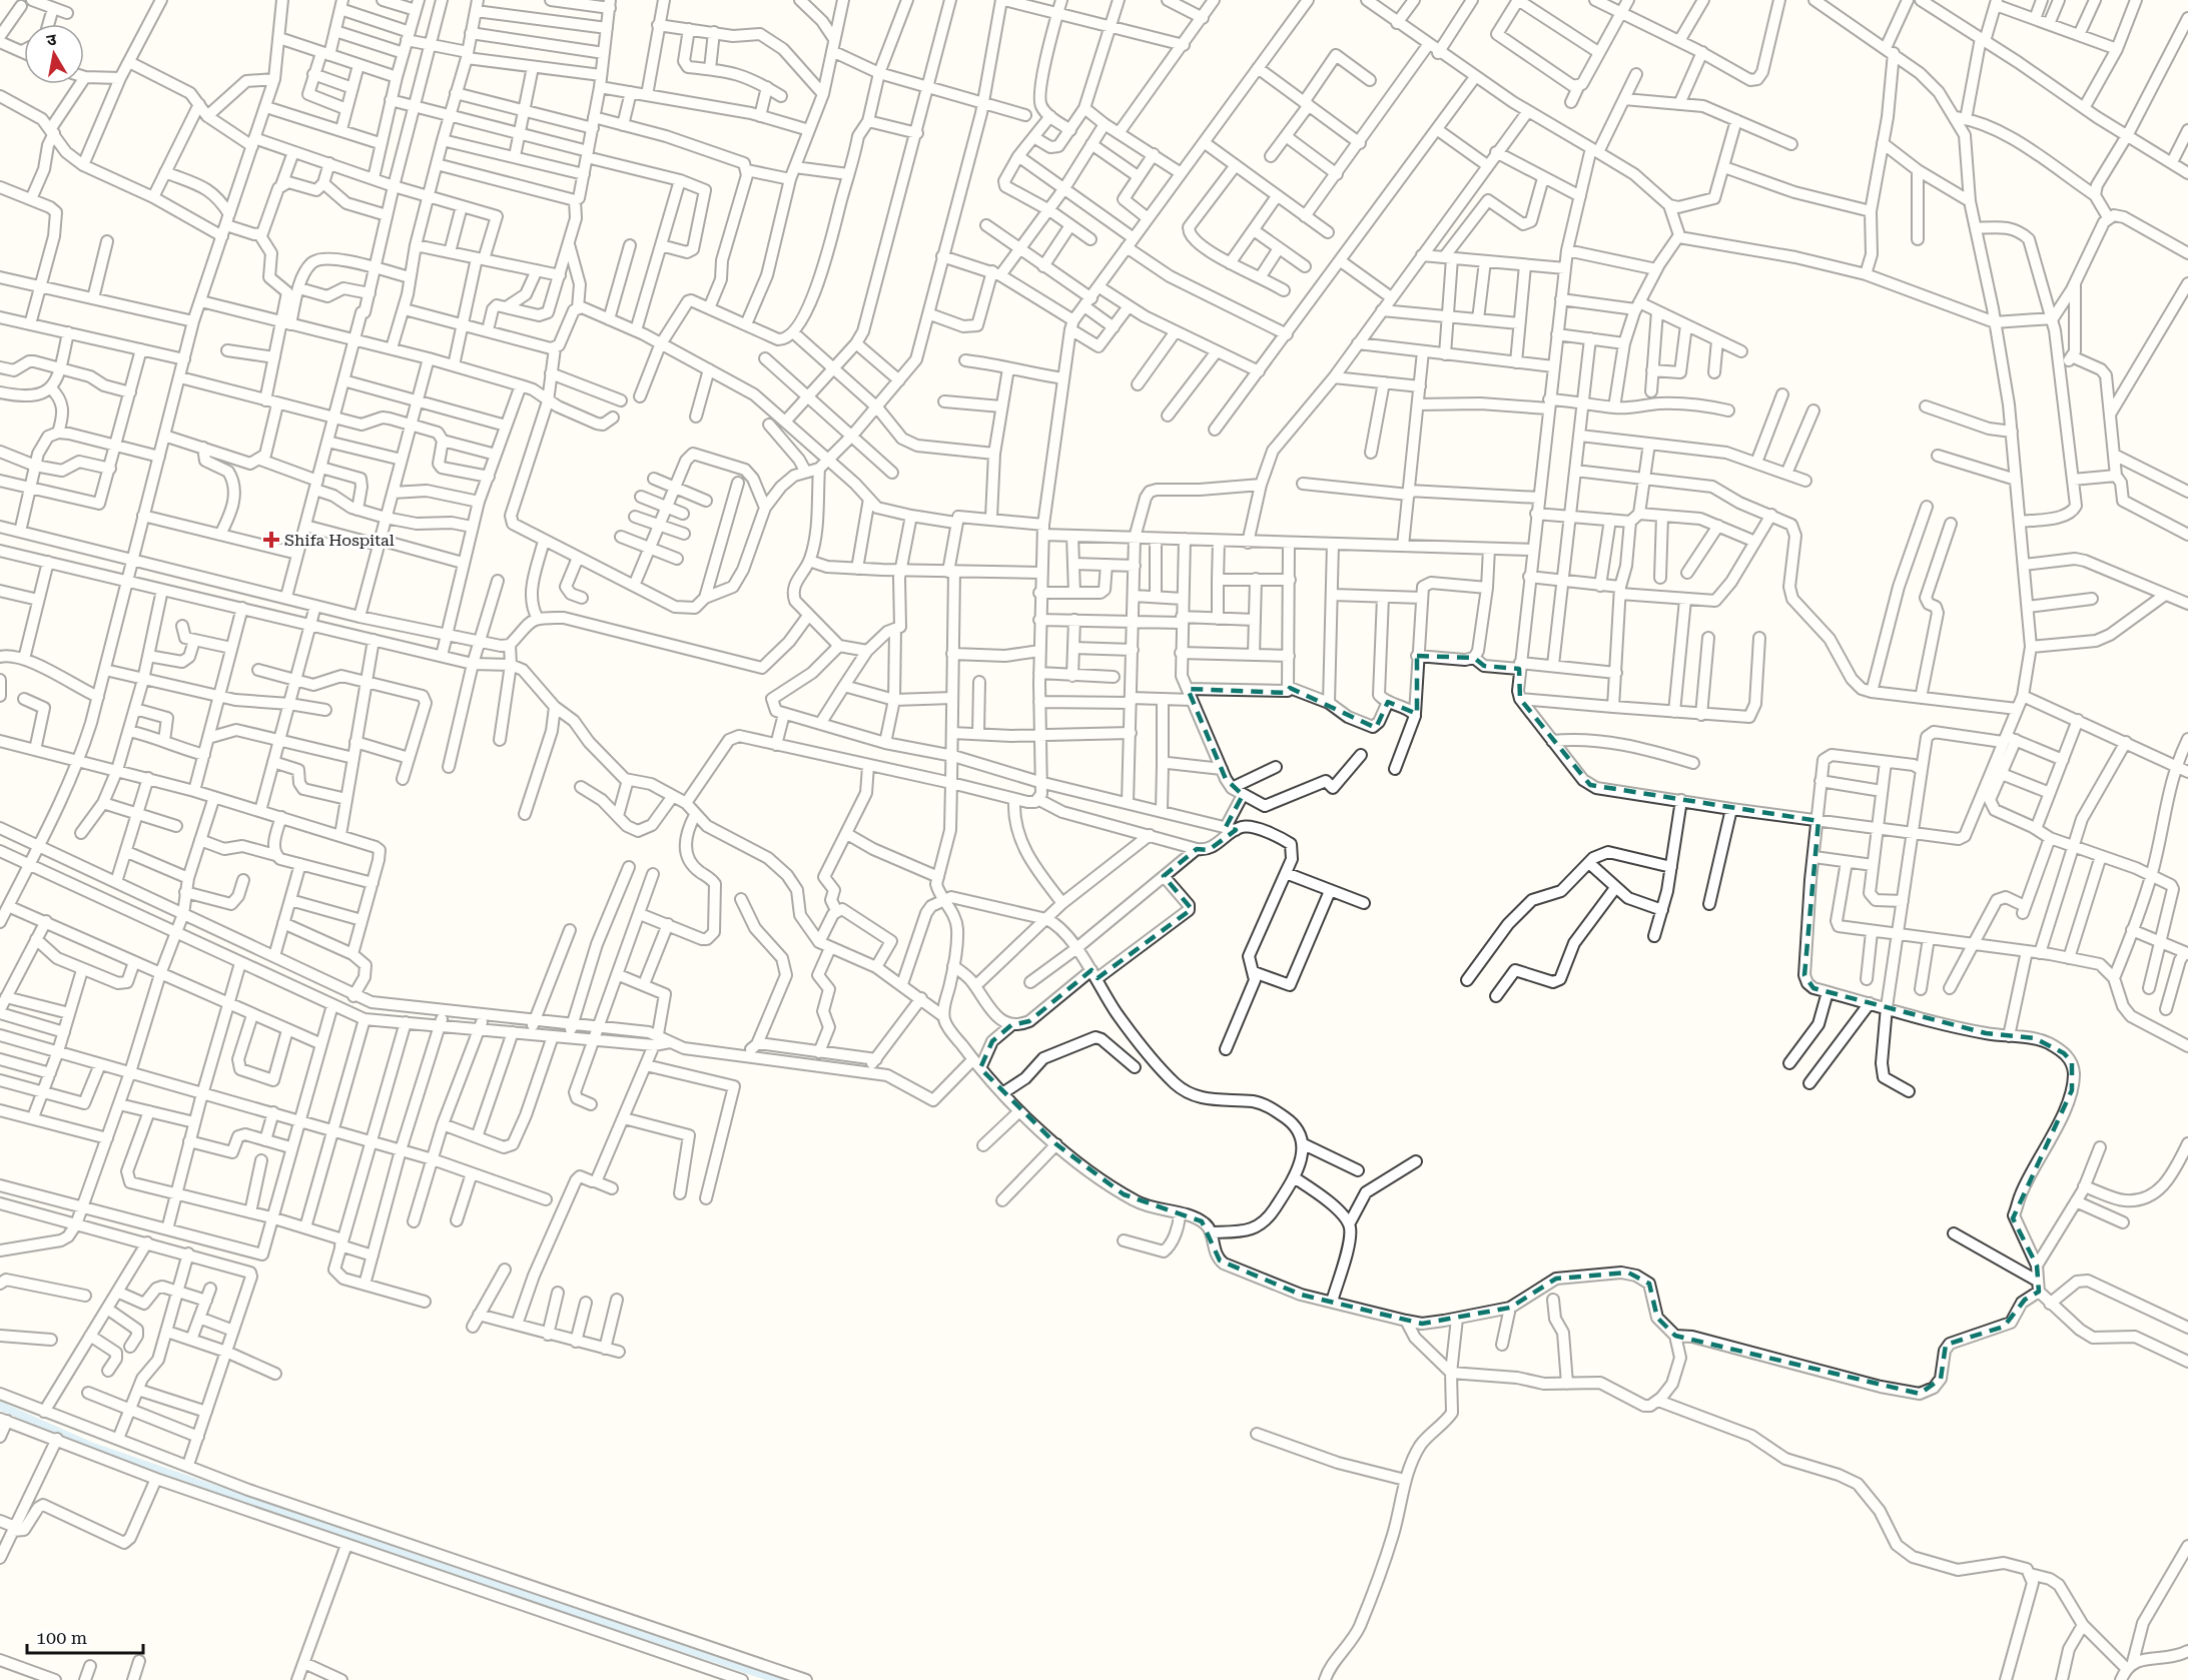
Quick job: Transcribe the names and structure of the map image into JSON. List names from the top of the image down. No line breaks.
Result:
{"places":{"health":["Shifa Hospital"]},"scale_bar":"100 m","north":"top"}
